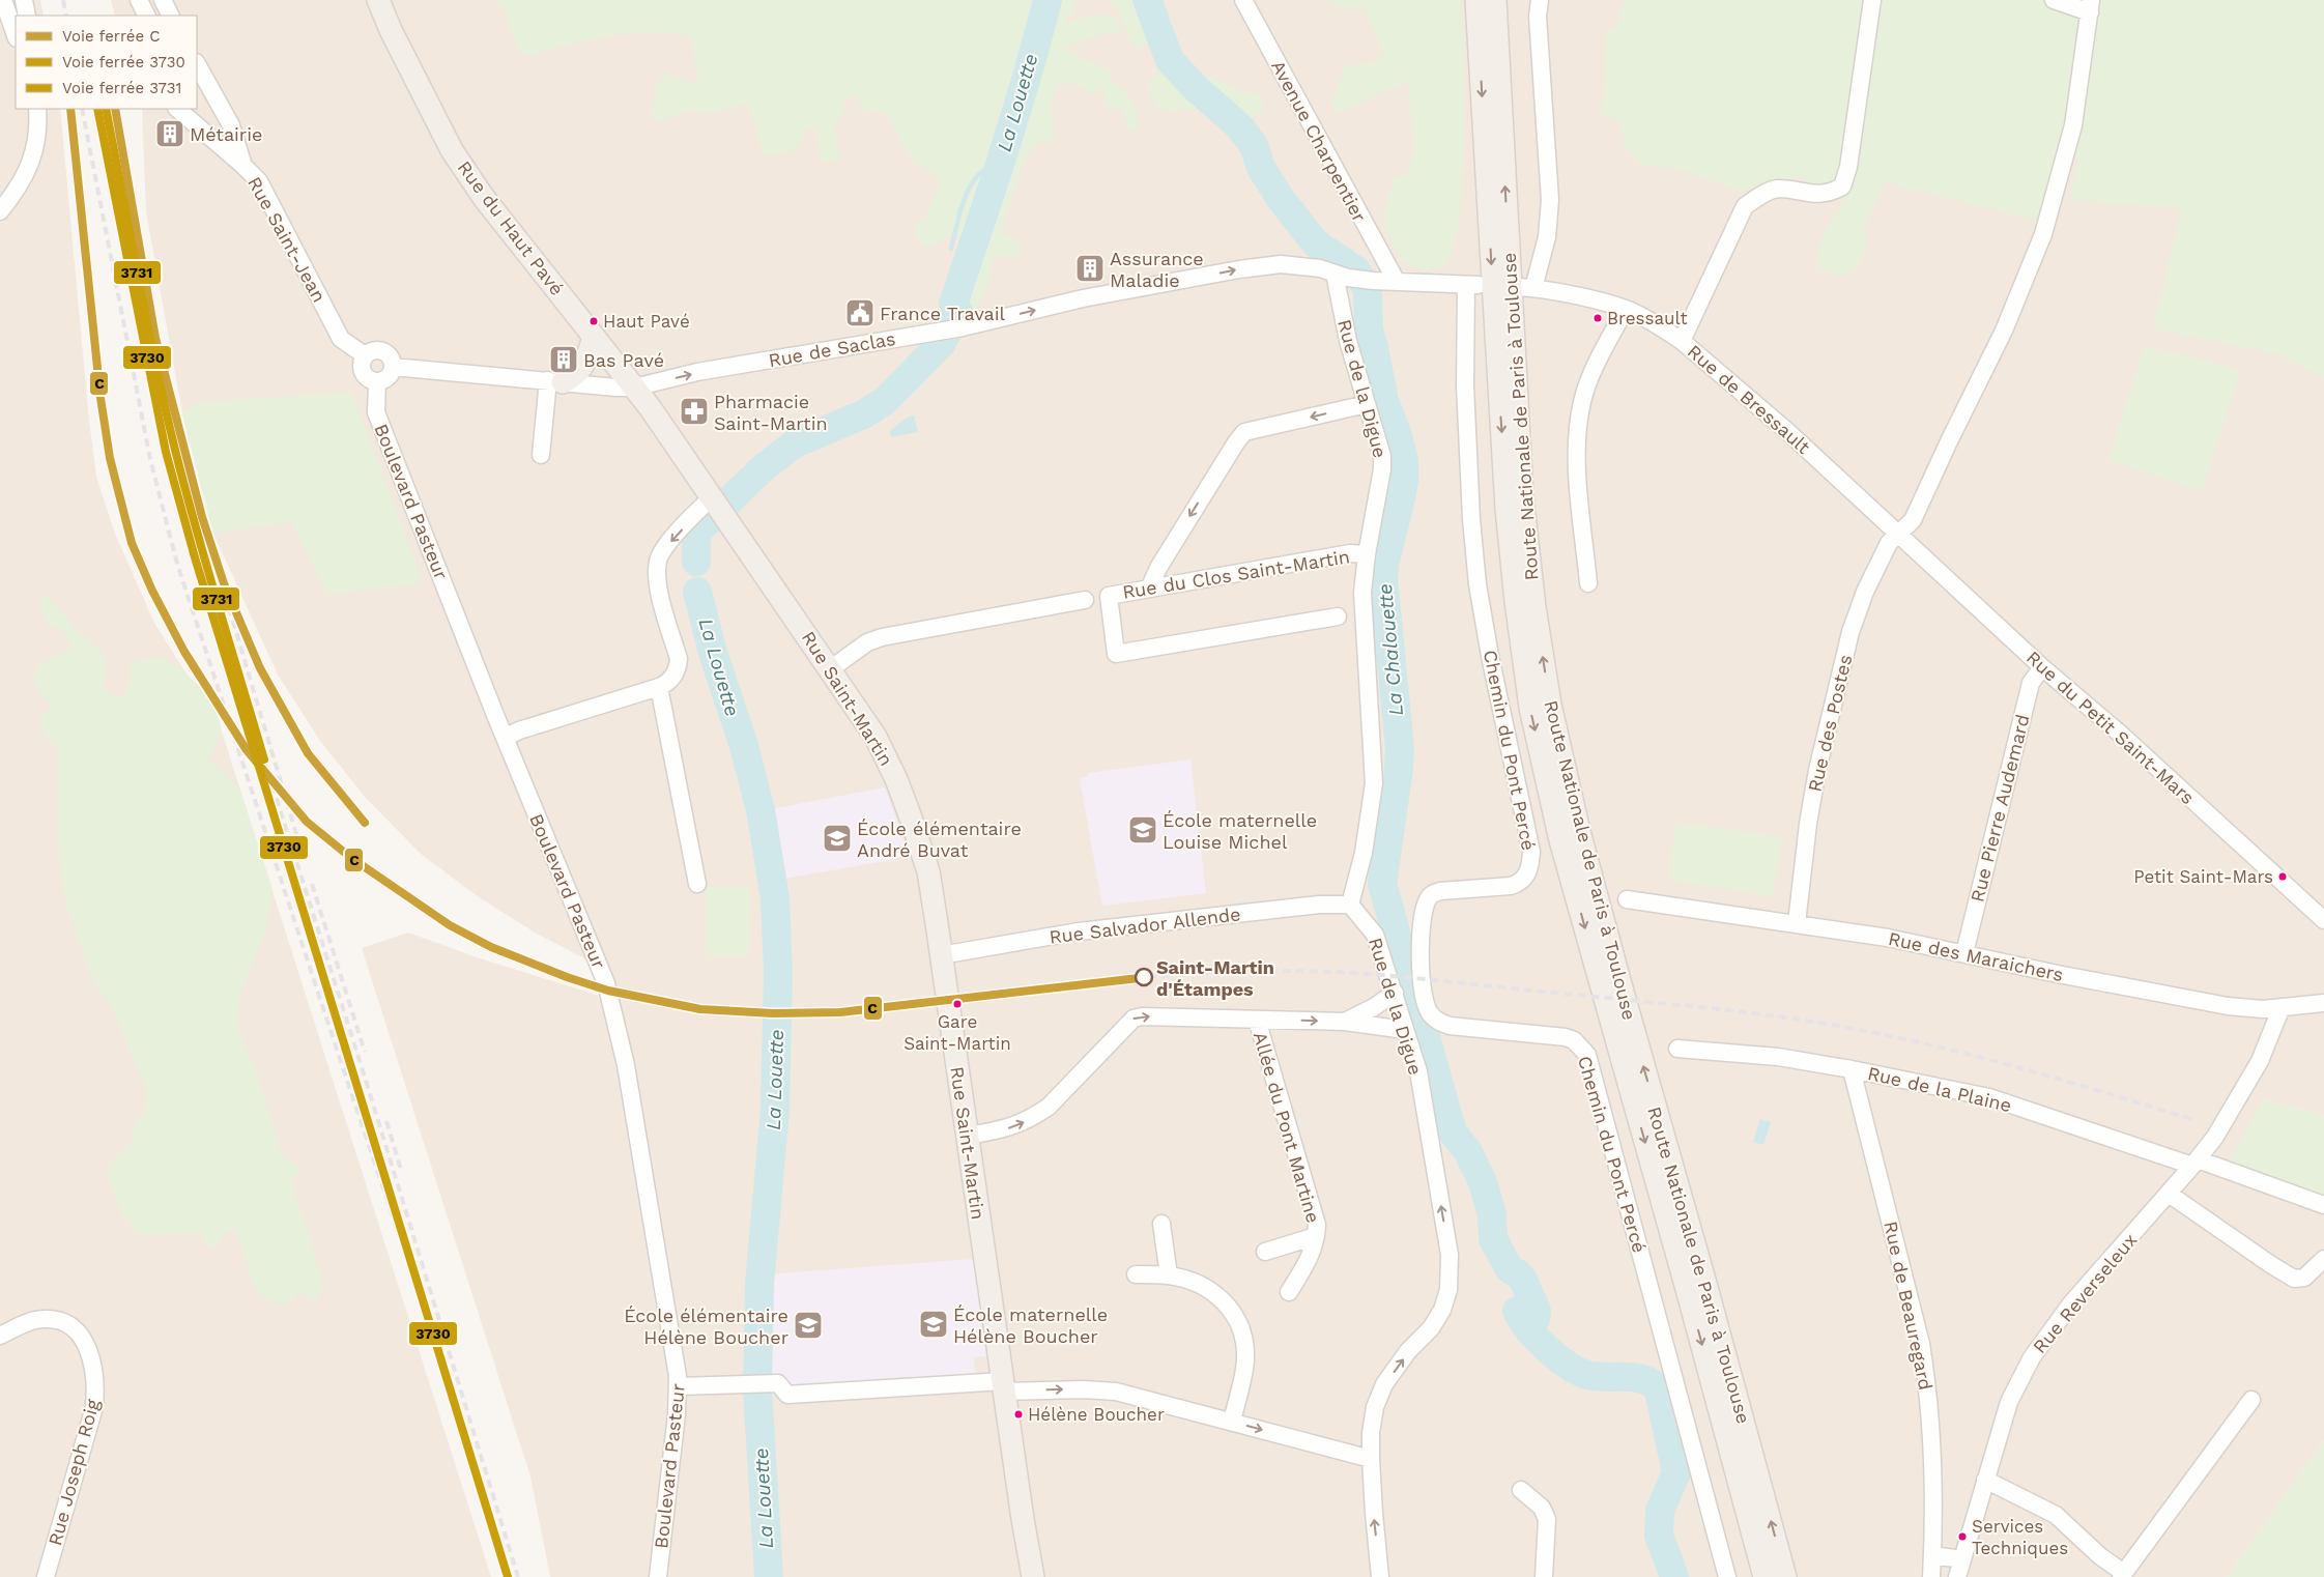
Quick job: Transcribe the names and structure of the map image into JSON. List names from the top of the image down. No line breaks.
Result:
{"streets":{"main road":["Rue du Haut Pavé","Route Nationale de Paris à Toulouse","Rue Saint-Martin"],"street":["Avenue Charpentier","Rue Saint-Jean","Rue de Saclas","Rue de la Digue","Rue de Bressault","Boulevard Pasteur","Rue du Clos Saint-Martin","Rue des Postes","Rue du Petit Saint-Mars","Chemin du Pont Percé","Rue Pierre Audemard","Rue Salvador Allende","Rue des Maraichers","Rue de la Plaine","Allée du Pont Martine","Rue Reverseleux","Rue de Beauregard","Rue Joseph Roig"]},"crossings":[["Avenue Charpentier","Chemin du Pont Percé"],["Rue du Haut Pavé","Rue de Saclas"],["Rue du Haut Pavé","Rue Saint-Martin"],["Rue Saint-Jean","Boulevard Pasteur"],["Rue de Saclas","Rue de la Digue"],["Rue de Saclas","Rue Saint-Martin"],["Rue de la Digue","Rue du Clos Saint-Martin"],["Rue de la Digue","Rue Salvador Allende"],["Rue de Bressault","Rue des Postes"],["Rue de Bressault","Rue du Petit Saint-Mars"],["Rue Saint-Martin","Rue Salvador Allende"],["Rue des Postes","Rue du Petit Saint-Mars"],["Rue des Postes","Rue des Maraichers"],["Rue du Petit Saint-Mars","Rue Pierre Audemard"],["Rue Pierre Audemard","Rue des Maraichers"],["Rue des Maraichers","Rue Reverseleux"],["Rue de la Plaine","Rue Reverseleux"],["Rue de la Plaine","Rue de Beauregard"]],"one_way":["Rue de Saclas","Rue de la Digue"],"water":["La Louette","La Chalouette"],"places":{"building":["Métairie","Assurance Maladie","Bas Pavé"],"public building":["France Travail"],"other":["Bressault","Haut Pavé","Petit Saint-Mars","Saint-Martin d'Étampes","Gare Saint-Martin","Hélène Boucher","Services Techniques"],"pharmacy":["Pharmacie Saint-Martin"],"school or university":["École maternelle Louise Michel","École élémentaire André Buvat","École maternelle Hélène Boucher","École élémentaire Hélène Boucher"]},"lines":["rail line C","rail line 3730","rail line 3731"],"legend":["Voie ferrée C","Voie ferrée 3730","Voie ferrée 3731"]}
